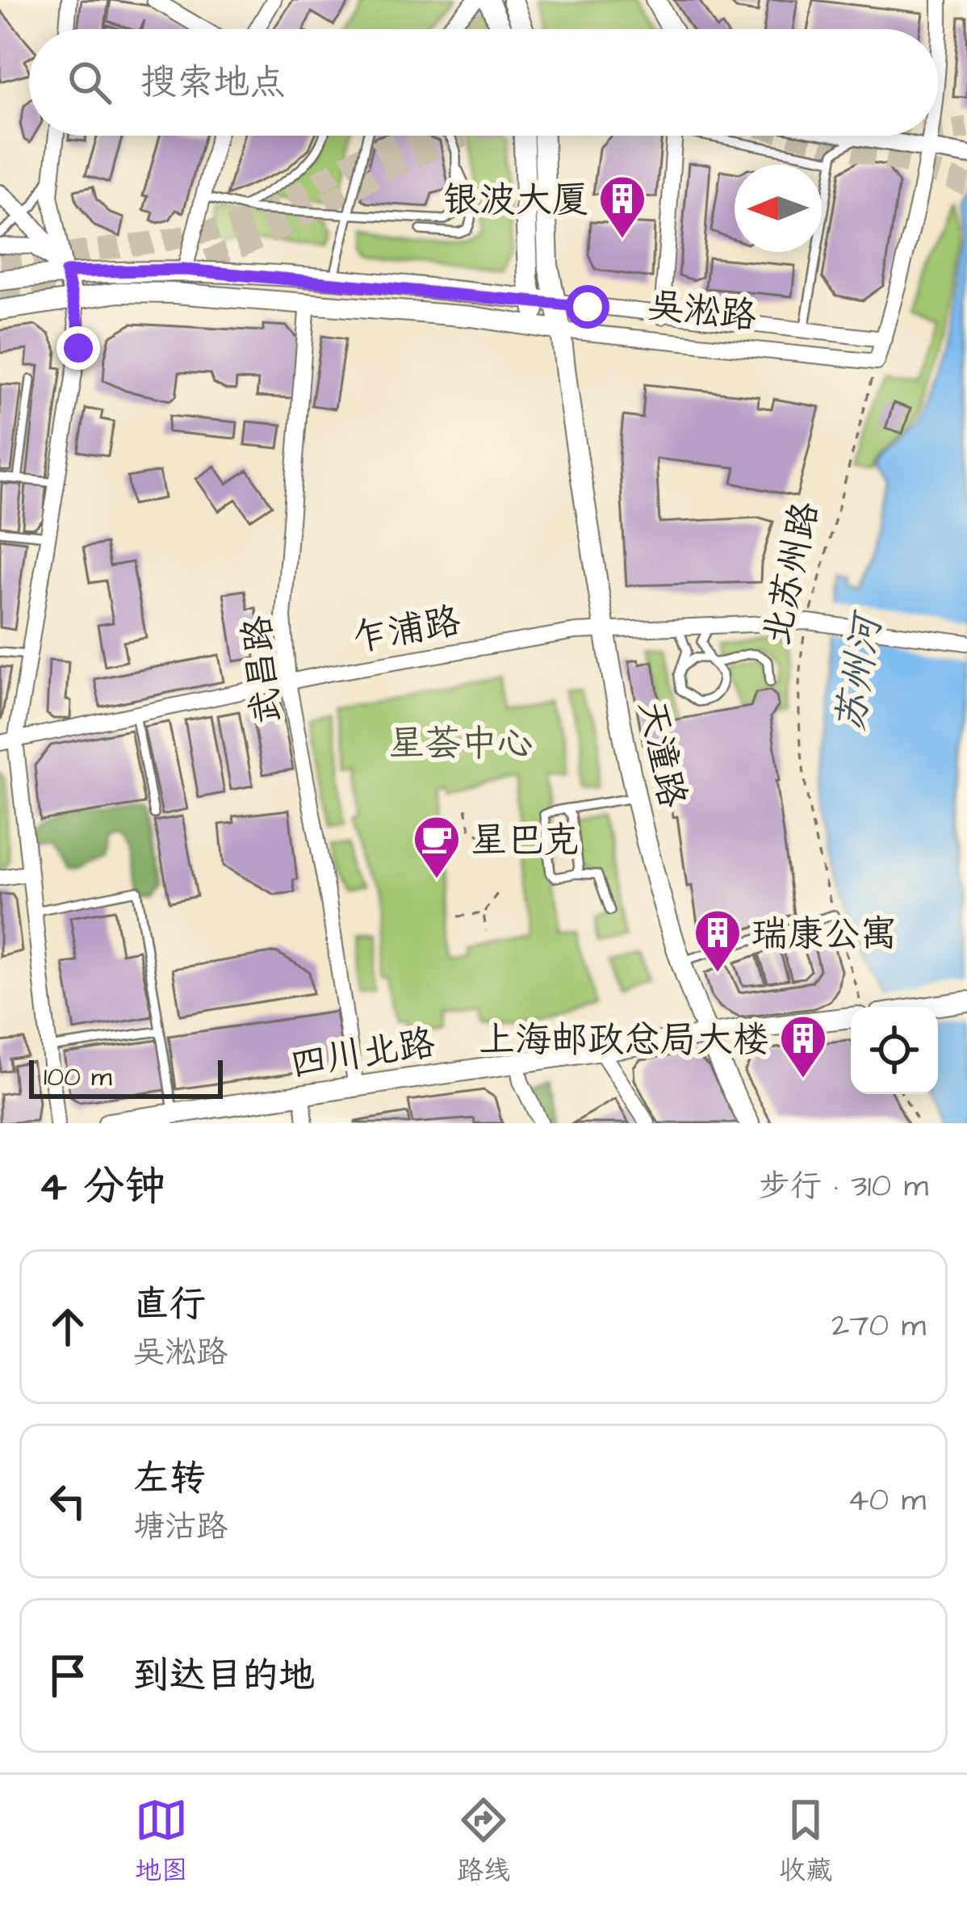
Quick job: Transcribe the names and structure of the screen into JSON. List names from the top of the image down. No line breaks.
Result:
{"streets":{"main road":["吴淞路","天潼路","四川北路"],"street":["乍浦路","武昌路"],"path":["北苏州路"]},"crossings":[["吴淞路","北苏州路"],["吴淞路","武昌路"],["吴淞路","天潼路"],["北苏州路","乍浦路"],["乍浦路","武昌路"],["乍浦路","天潼路"],["武昌路","四川北路"],["天潼路","四川北路"]],"water":["苏州河"],"parks":["星荟中心"],"places":{"building":["银波大厦","瑞康公寓","上海邮政总局大楼"],"cafe":["星巴克"]},"scale_bar":"100 m","north":"left","page":{"search":"搜索地点","scale":"100 m","heading":["4 分钟","步行 · 310 m"],"list":[["直行","吴淞路","270 m"],["左转","塘沽路","40 m"],"到达目的地"],"nav":["地图","路线","收藏"]}}
